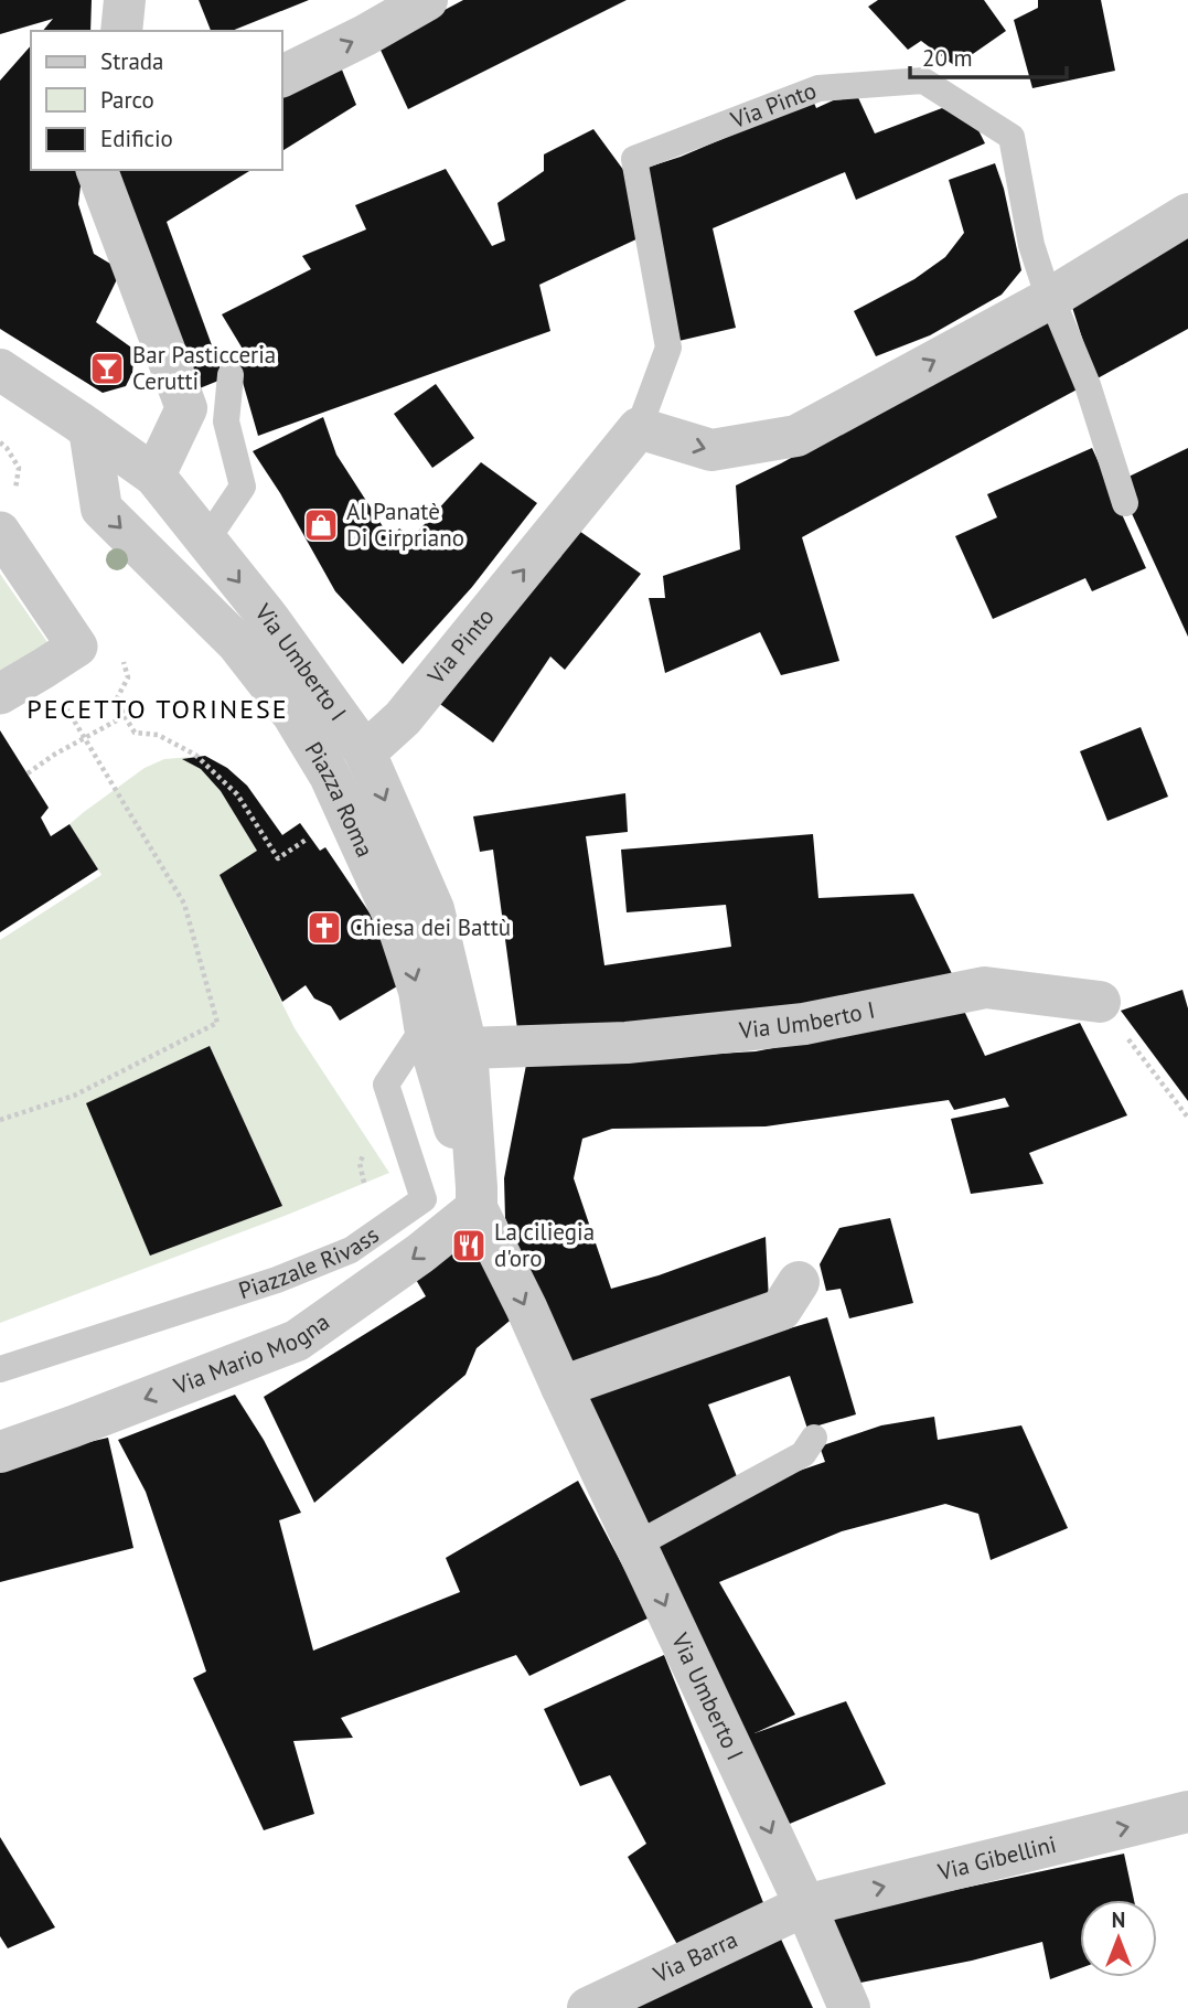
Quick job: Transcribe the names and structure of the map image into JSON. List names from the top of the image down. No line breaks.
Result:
{"streets":{"street":["Via Pinto","Via Umberto I","Piazza Roma","Via Mario Mogna","Via Gibellini","Via Barra"],"lane":["Piazzale Rivass"]},"crossings":[["Via Pinto","Via Umberto I"],["Via Umberto I","Piazza Roma"],["Via Umberto I","Via Mario Mogna"],["Via Umberto I","Via Gibellini"],["Via Umberto I","Via Barra"],["Piazza Roma","Piazzale Rivass"],["Piazza Roma","Via Mario Mogna"],["Via Gibellini","Via Barra"]],"one_way":["Via Umberto I","Piazza Roma","Via Mario Mogna","Via Gibellini"],"districts":["PECETTO TORINESE"],"places":{"bar":["Bar Pasticceria Cerutti"],"shop":["Al Panatè Di Cirpriano"],"church":["Chiesa dei Battù"],"restaurant":["La ciliegia d'oro"]},"legend":["Strada","Parco","Edificio"],"scale_bar":"20 m","north":"top"}
